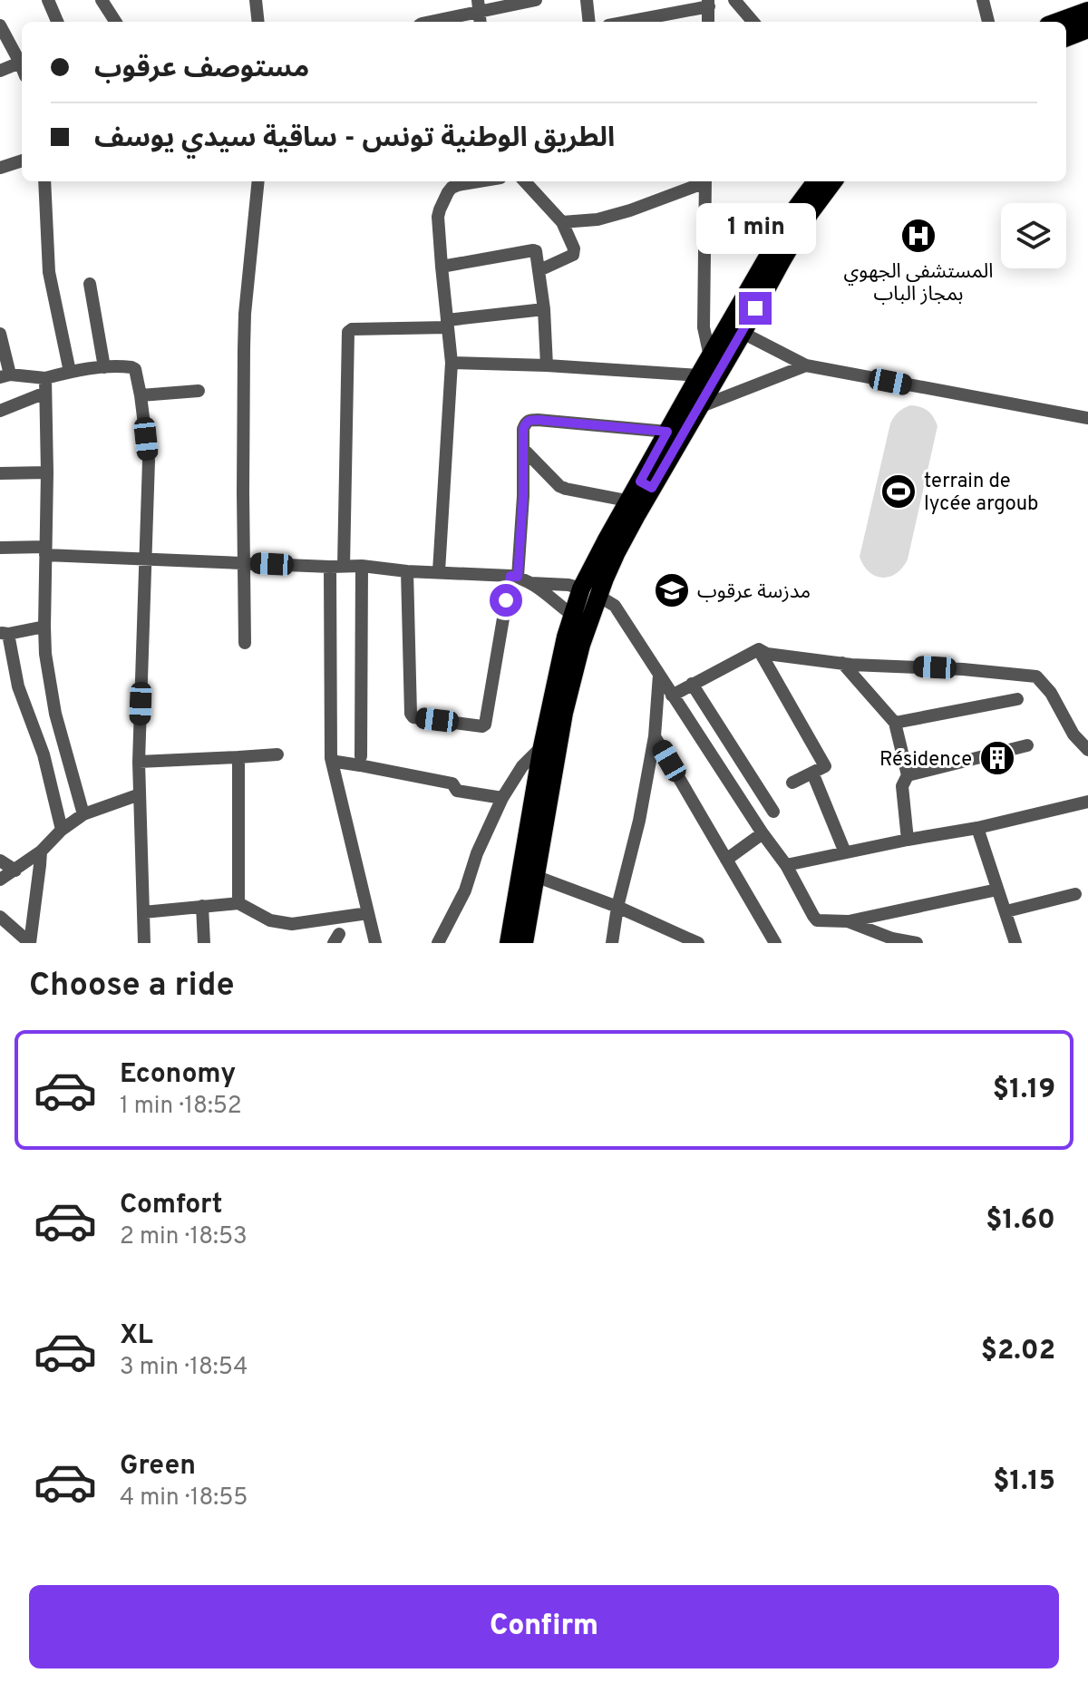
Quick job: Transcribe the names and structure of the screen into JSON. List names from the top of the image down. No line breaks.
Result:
{"places":{"hospital":["المستشفى الجهوي بمجاز الباب"],"sports":["terrain de lycée argoub"],"school or university":["مدزسة عرقوب"],"building":["Résidence"]},"page":{"banner":["مستوصف عرقوب","الطريق الوطنية تونس - ساقية سيدي يوسف"],"bubble":"1 min","heading":"Choose a ride","list":[{"name":"Economy","note":"1 min · 18:52","value":"$1.19"},{"name":"Comfort","note":"2 min · 18:53","value":"$1.60"},{"name":"XL","note":"3 min · 18:54","value":"$2.02"},{"name":"Green","note":"4 min · 18:55","value":"$1.15"}],"buttons":"Confirm"}}
